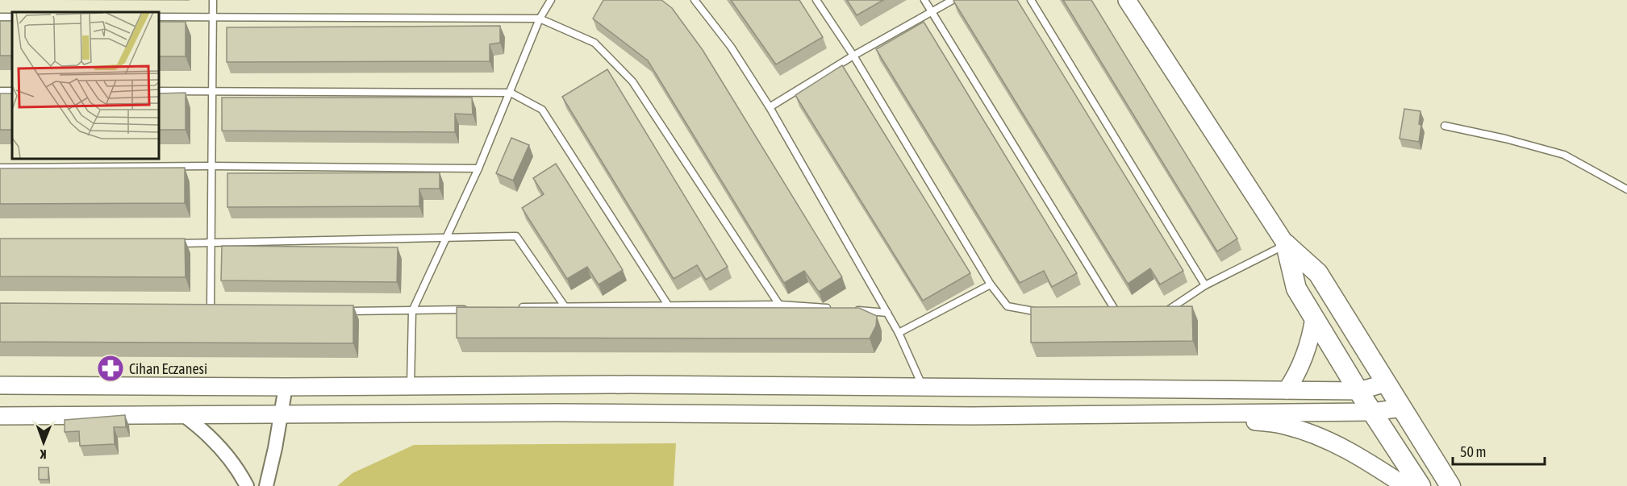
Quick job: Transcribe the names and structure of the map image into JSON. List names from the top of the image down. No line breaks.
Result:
{"places":{"pharmacy":["Cihan Eczanesi"]},"scale_bar":"50 m","north":"bottom"}
